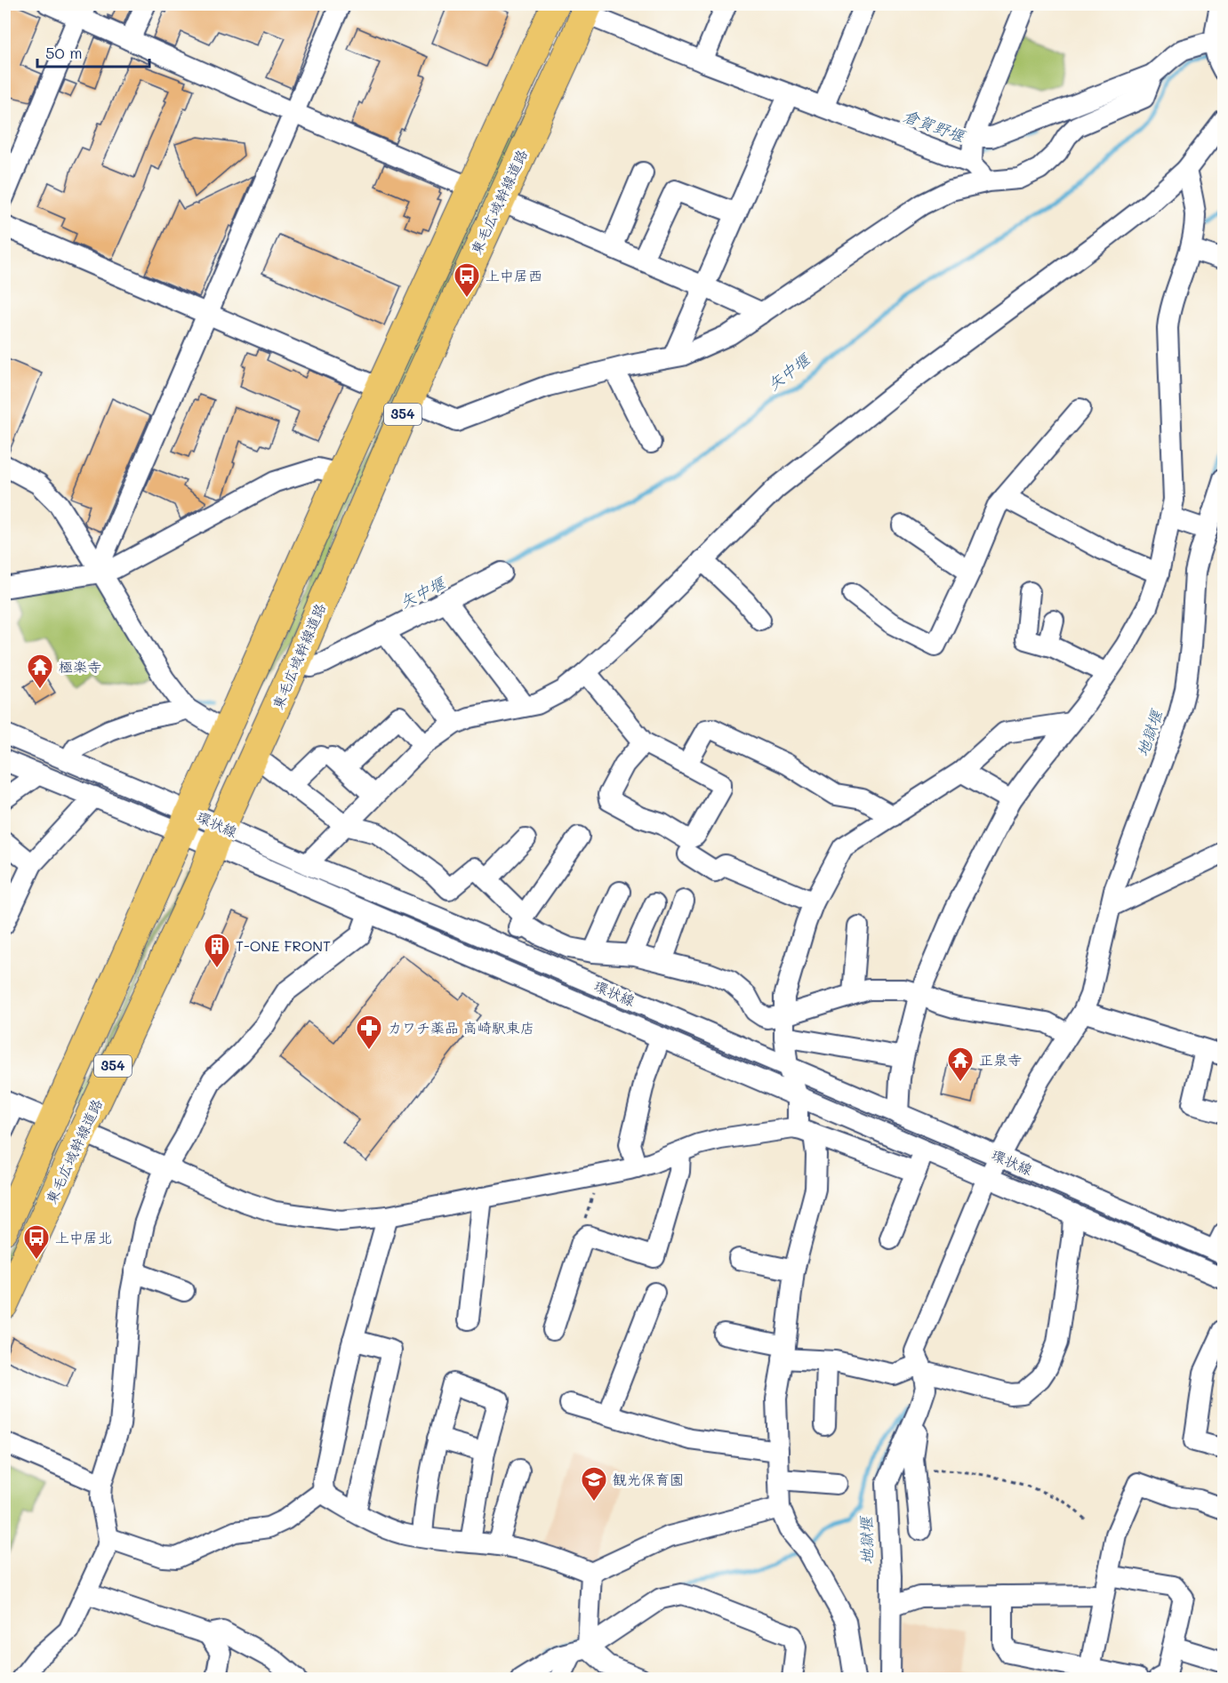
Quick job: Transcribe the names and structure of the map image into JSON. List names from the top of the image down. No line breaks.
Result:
{"streets":{"highway":["東毛広域幹線道路","354"],"street":["環状線"]},"crossings":[["東毛広域幹線道路","環状線"]],"water":["倉賀野堰","矢中堰","地獄堰"],"places":{"bus stop":["上中居西","上中居北"],"temple":["極楽寺","正泉寺"],"building":["T-ONE FRONT"],"pharmacy":["カワチ薬品 高崎駅東店"],"school or university":["観光保育園"]},"scale_bar":"50 m"}
